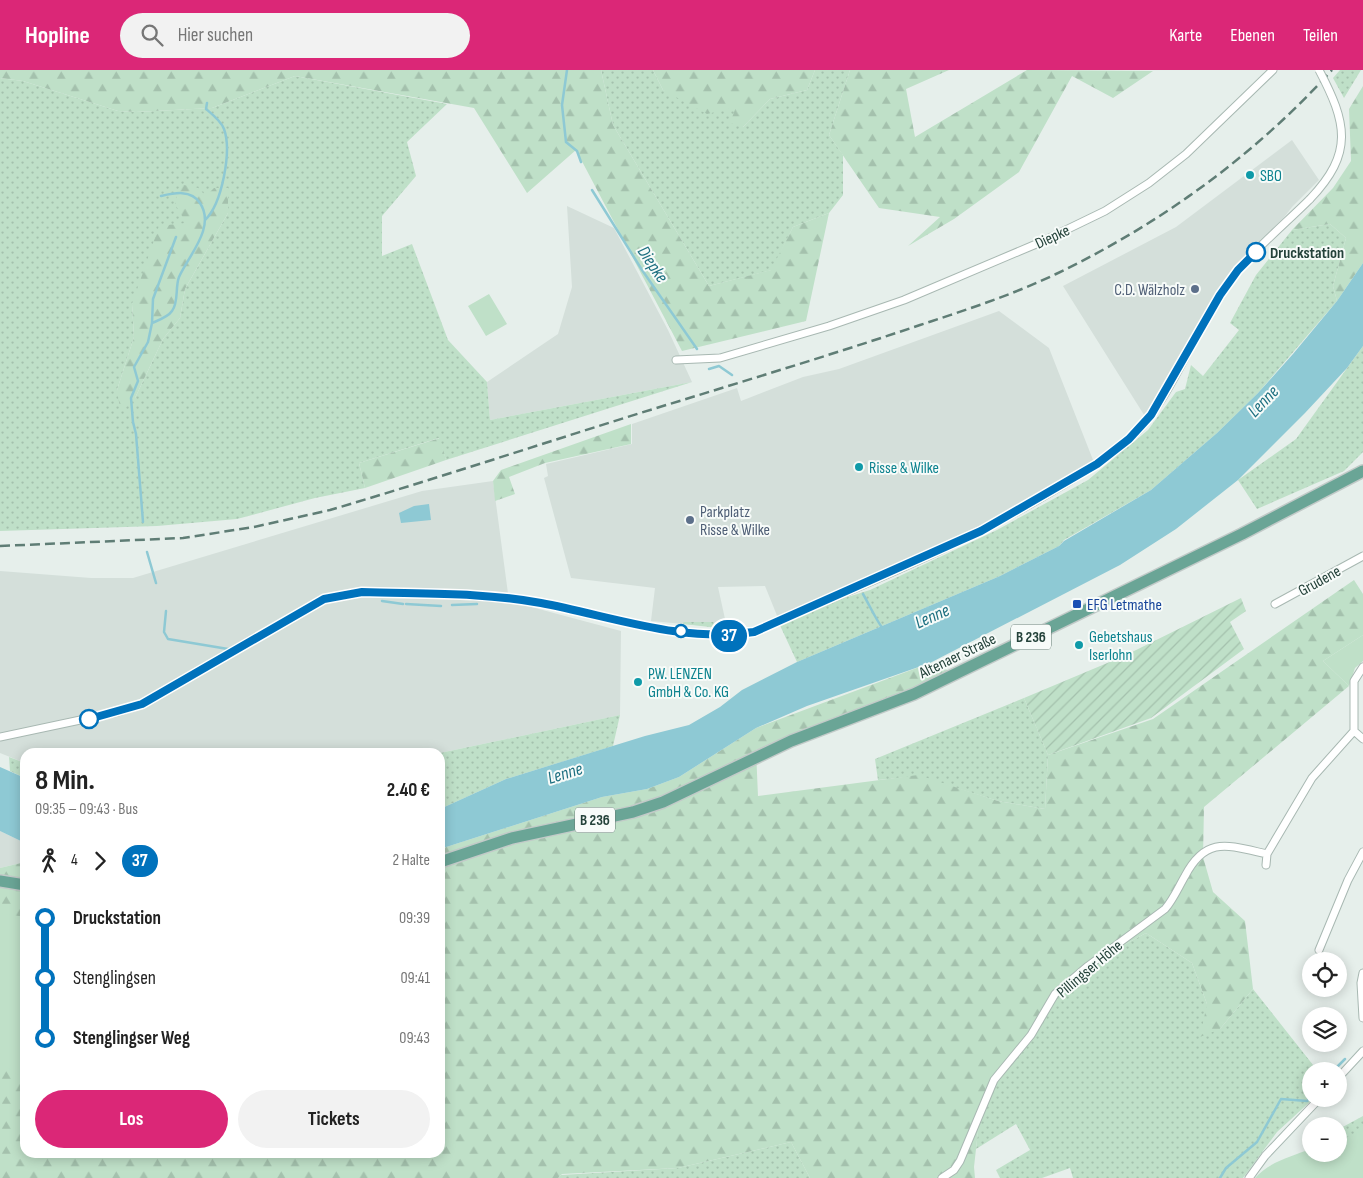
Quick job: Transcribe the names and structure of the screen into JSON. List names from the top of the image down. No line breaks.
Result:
{"streets":{"main road":["B 236","Altenaer Straße"],"street":["Diepke","Grudene","Pillingser Höhe"]},"water":["Diepke","Lenne"],"places":{"other":["SBO","Druckstation","C.D. Wälzholz","Risse & Wilke","Parkplatz Risse & Wilke","Gebetshaus Iserlohn","P.W. LENZEN GmbH & Co. KG"],"transit":["EFG Letmathe"]},"lines":["bus line 37"],"page":{"header":"Hopline","search":"Hier suchen","nav":["Karte","Ebenen","Teilen"],"on_map":"37","heading":["8 Min.","09:35 – 09:43 · Bus","2.40 €"],"legs":["4","37","2 Halte"],"list":[{"name":"Druckstation","value":"09:39"},{"name":"Stenglingsen","value":"09:41"},{"name":"Stenglingser Weg","value":"09:43"}],"map_buttons":["+","−"],"buttons":["Los","Tickets"]}}
